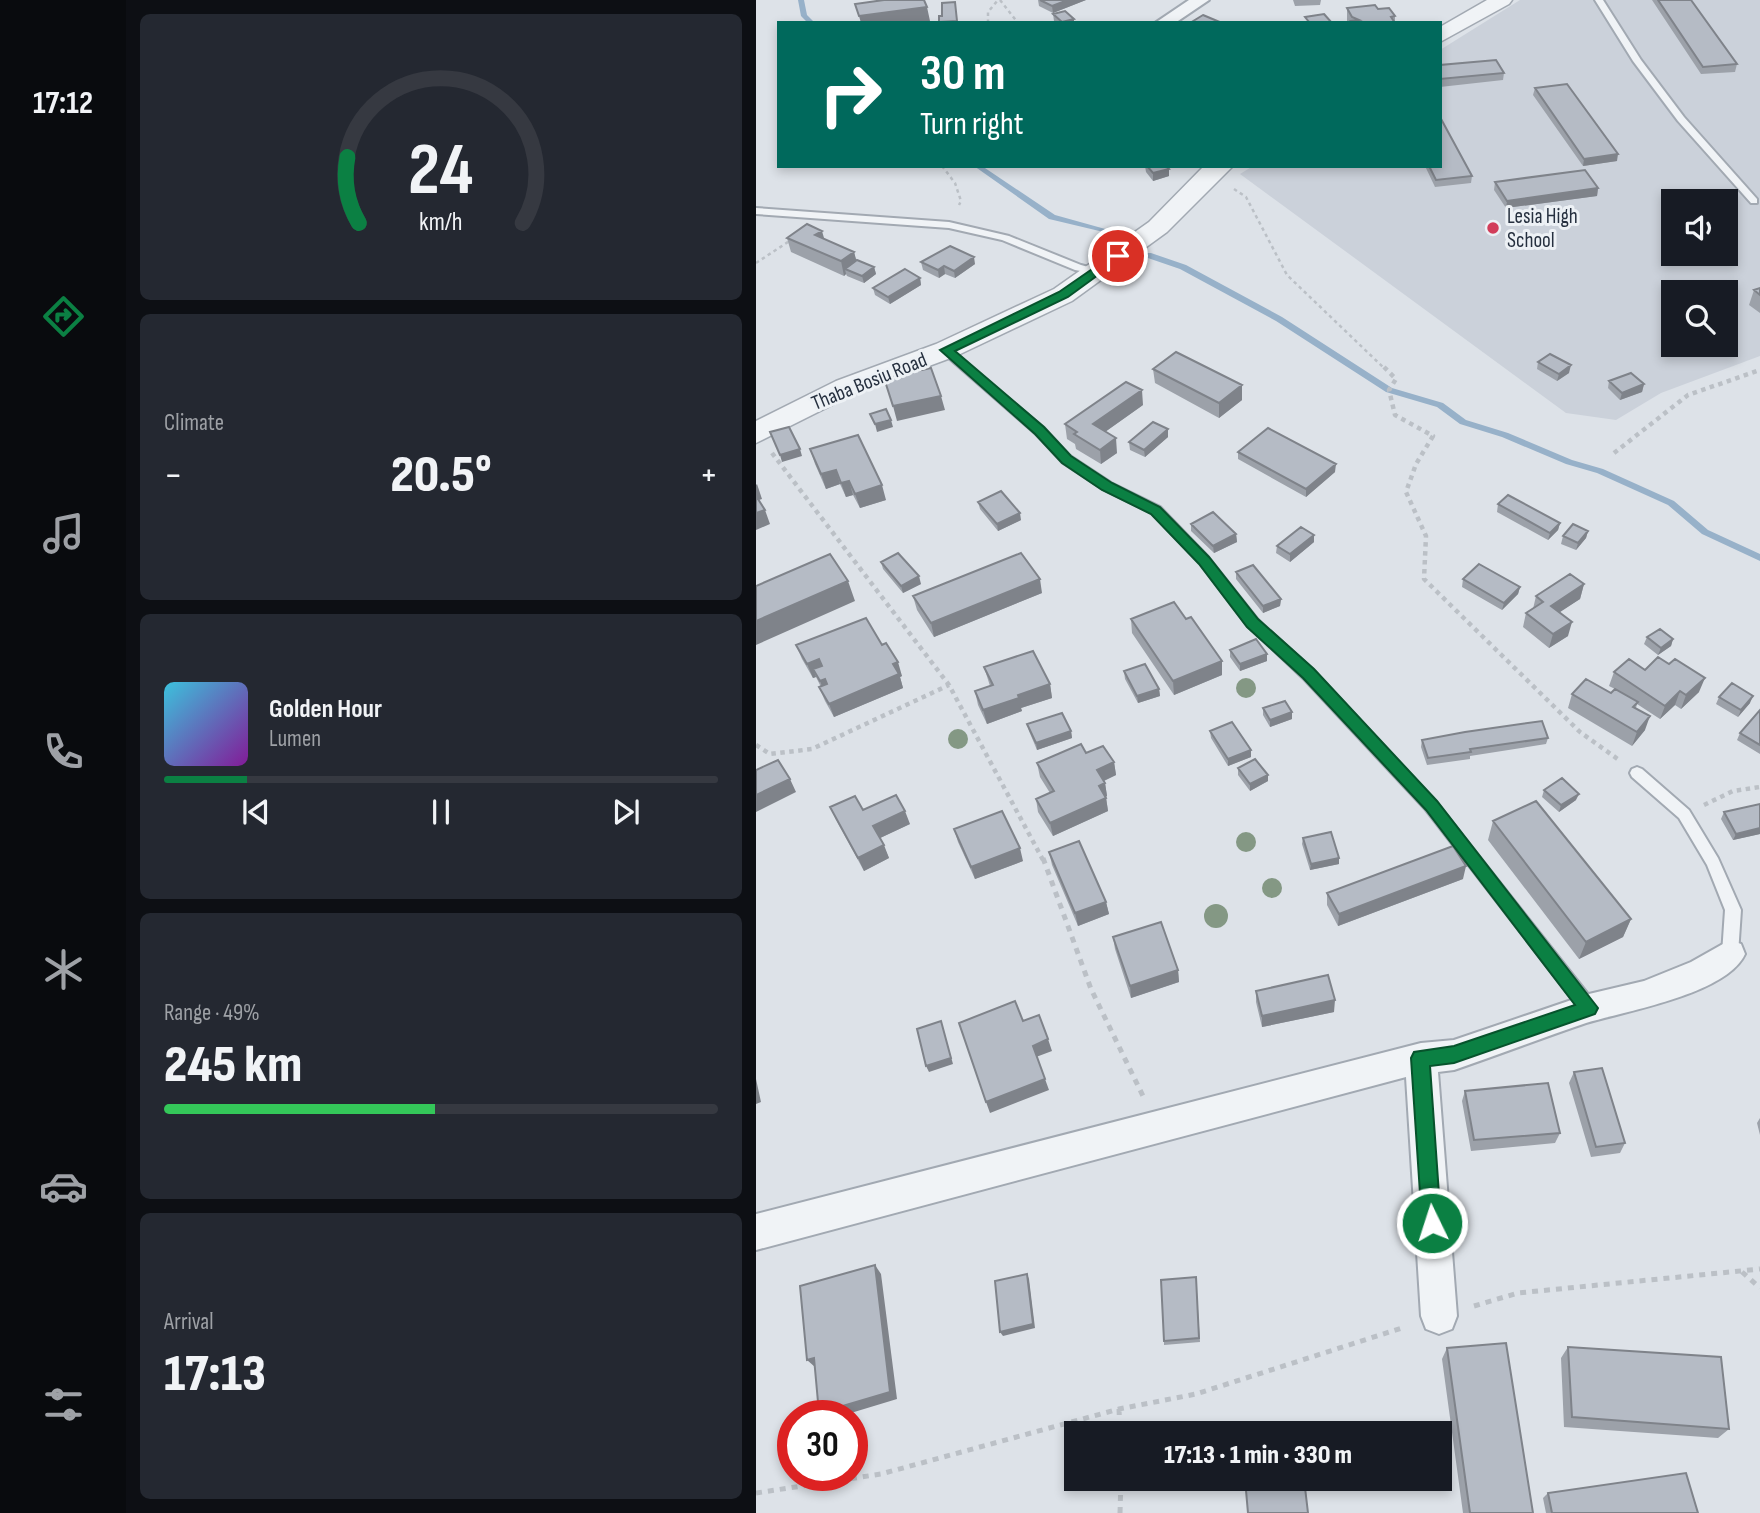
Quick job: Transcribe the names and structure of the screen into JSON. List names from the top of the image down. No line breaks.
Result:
{"streets":{"street":["Thaba Bosiu Road"]},"places":["Lesia High School"],"page":{"tabs":"17:12","turn":["30 m","Turn right"],"tile":["Climate",["Range · 49%","245 km"],["Arrival","17:13"]],"heat":["−","20.5°","+"],"song":["Golden Hour","Lumen"],"limit":"30","trip":"17:13 · 1 min · 330 m","gauge":["24","km/h"]}}
